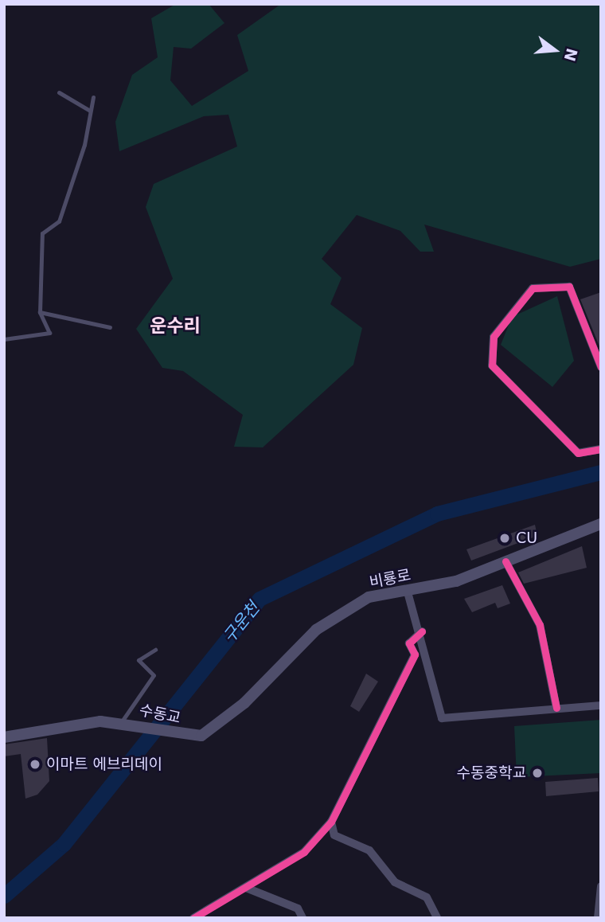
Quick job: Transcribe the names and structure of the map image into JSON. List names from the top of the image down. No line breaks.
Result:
{"streets":{"main road":["비룡로","수동교"]},"crossings":[["비룡로","수동교"]],"districts":["운수리"],"water":["구운천"],"places":["CU","이마트 에브리데이","수동중학교"],"north":"right"}
